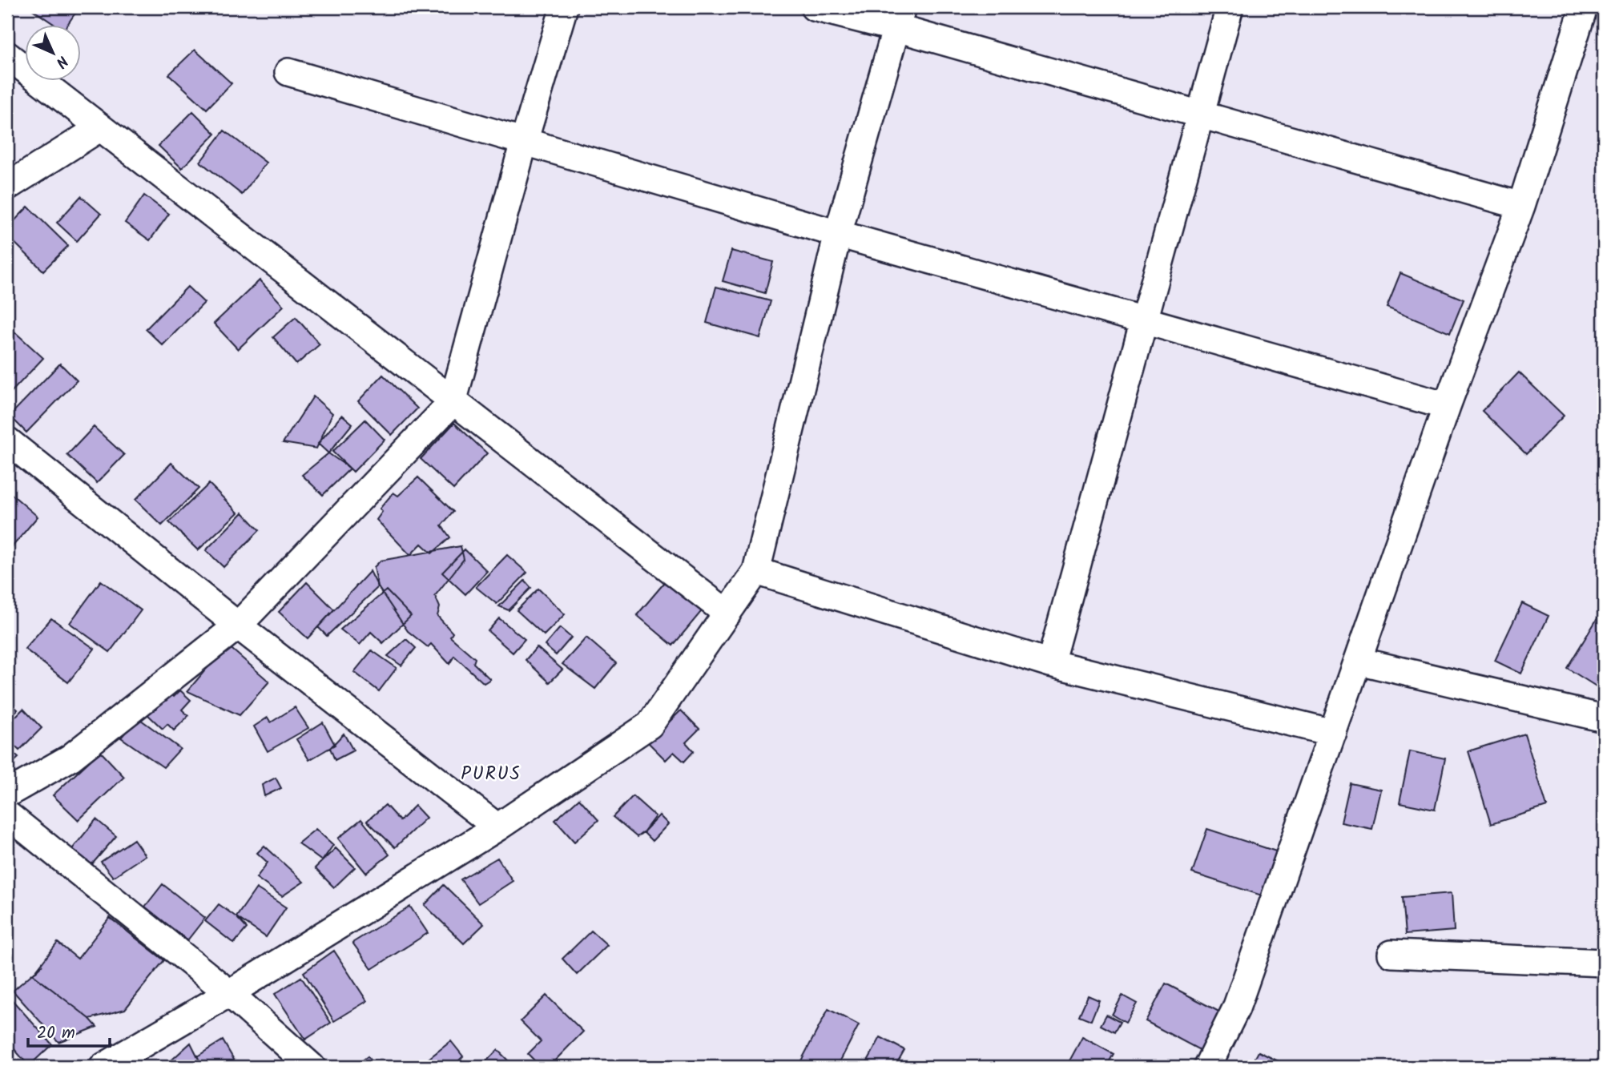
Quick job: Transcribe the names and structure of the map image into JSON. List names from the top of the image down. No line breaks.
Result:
{"districts":["PURUS"],"scale_bar":"20 m","north":"bottom right"}
